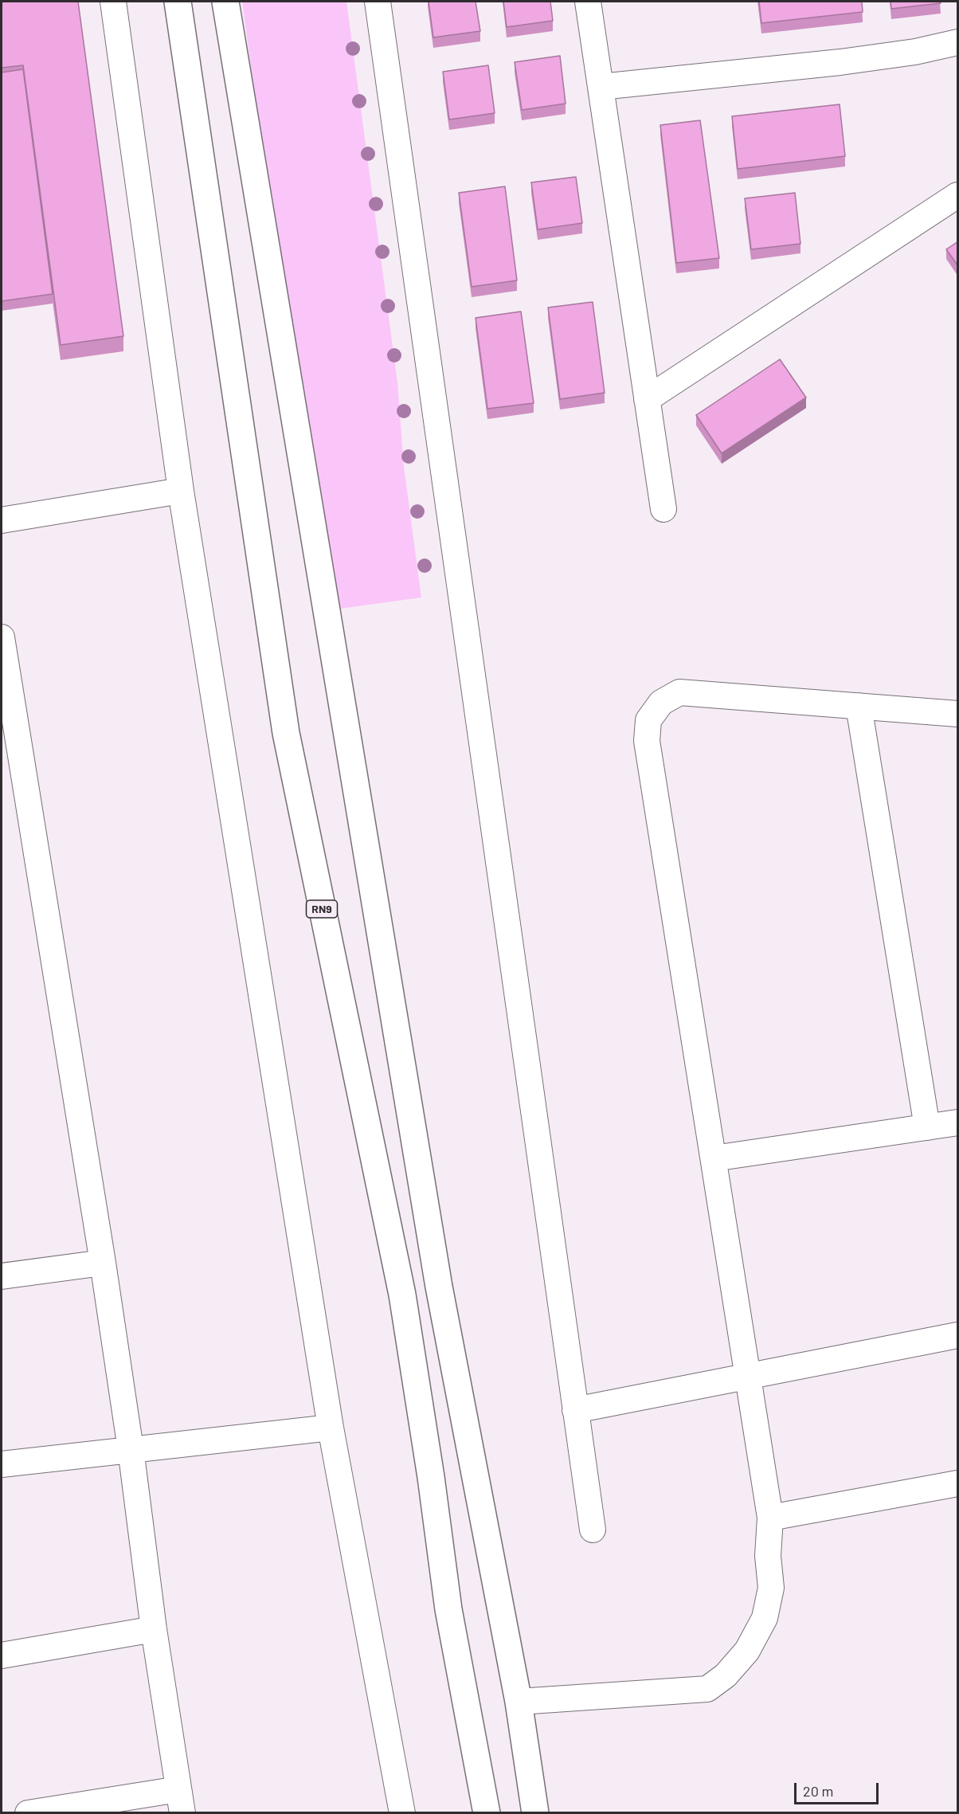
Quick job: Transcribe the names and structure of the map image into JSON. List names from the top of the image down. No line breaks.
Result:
{"streets":{"highway":["RN9"]},"scale_bar":"20 m"}
